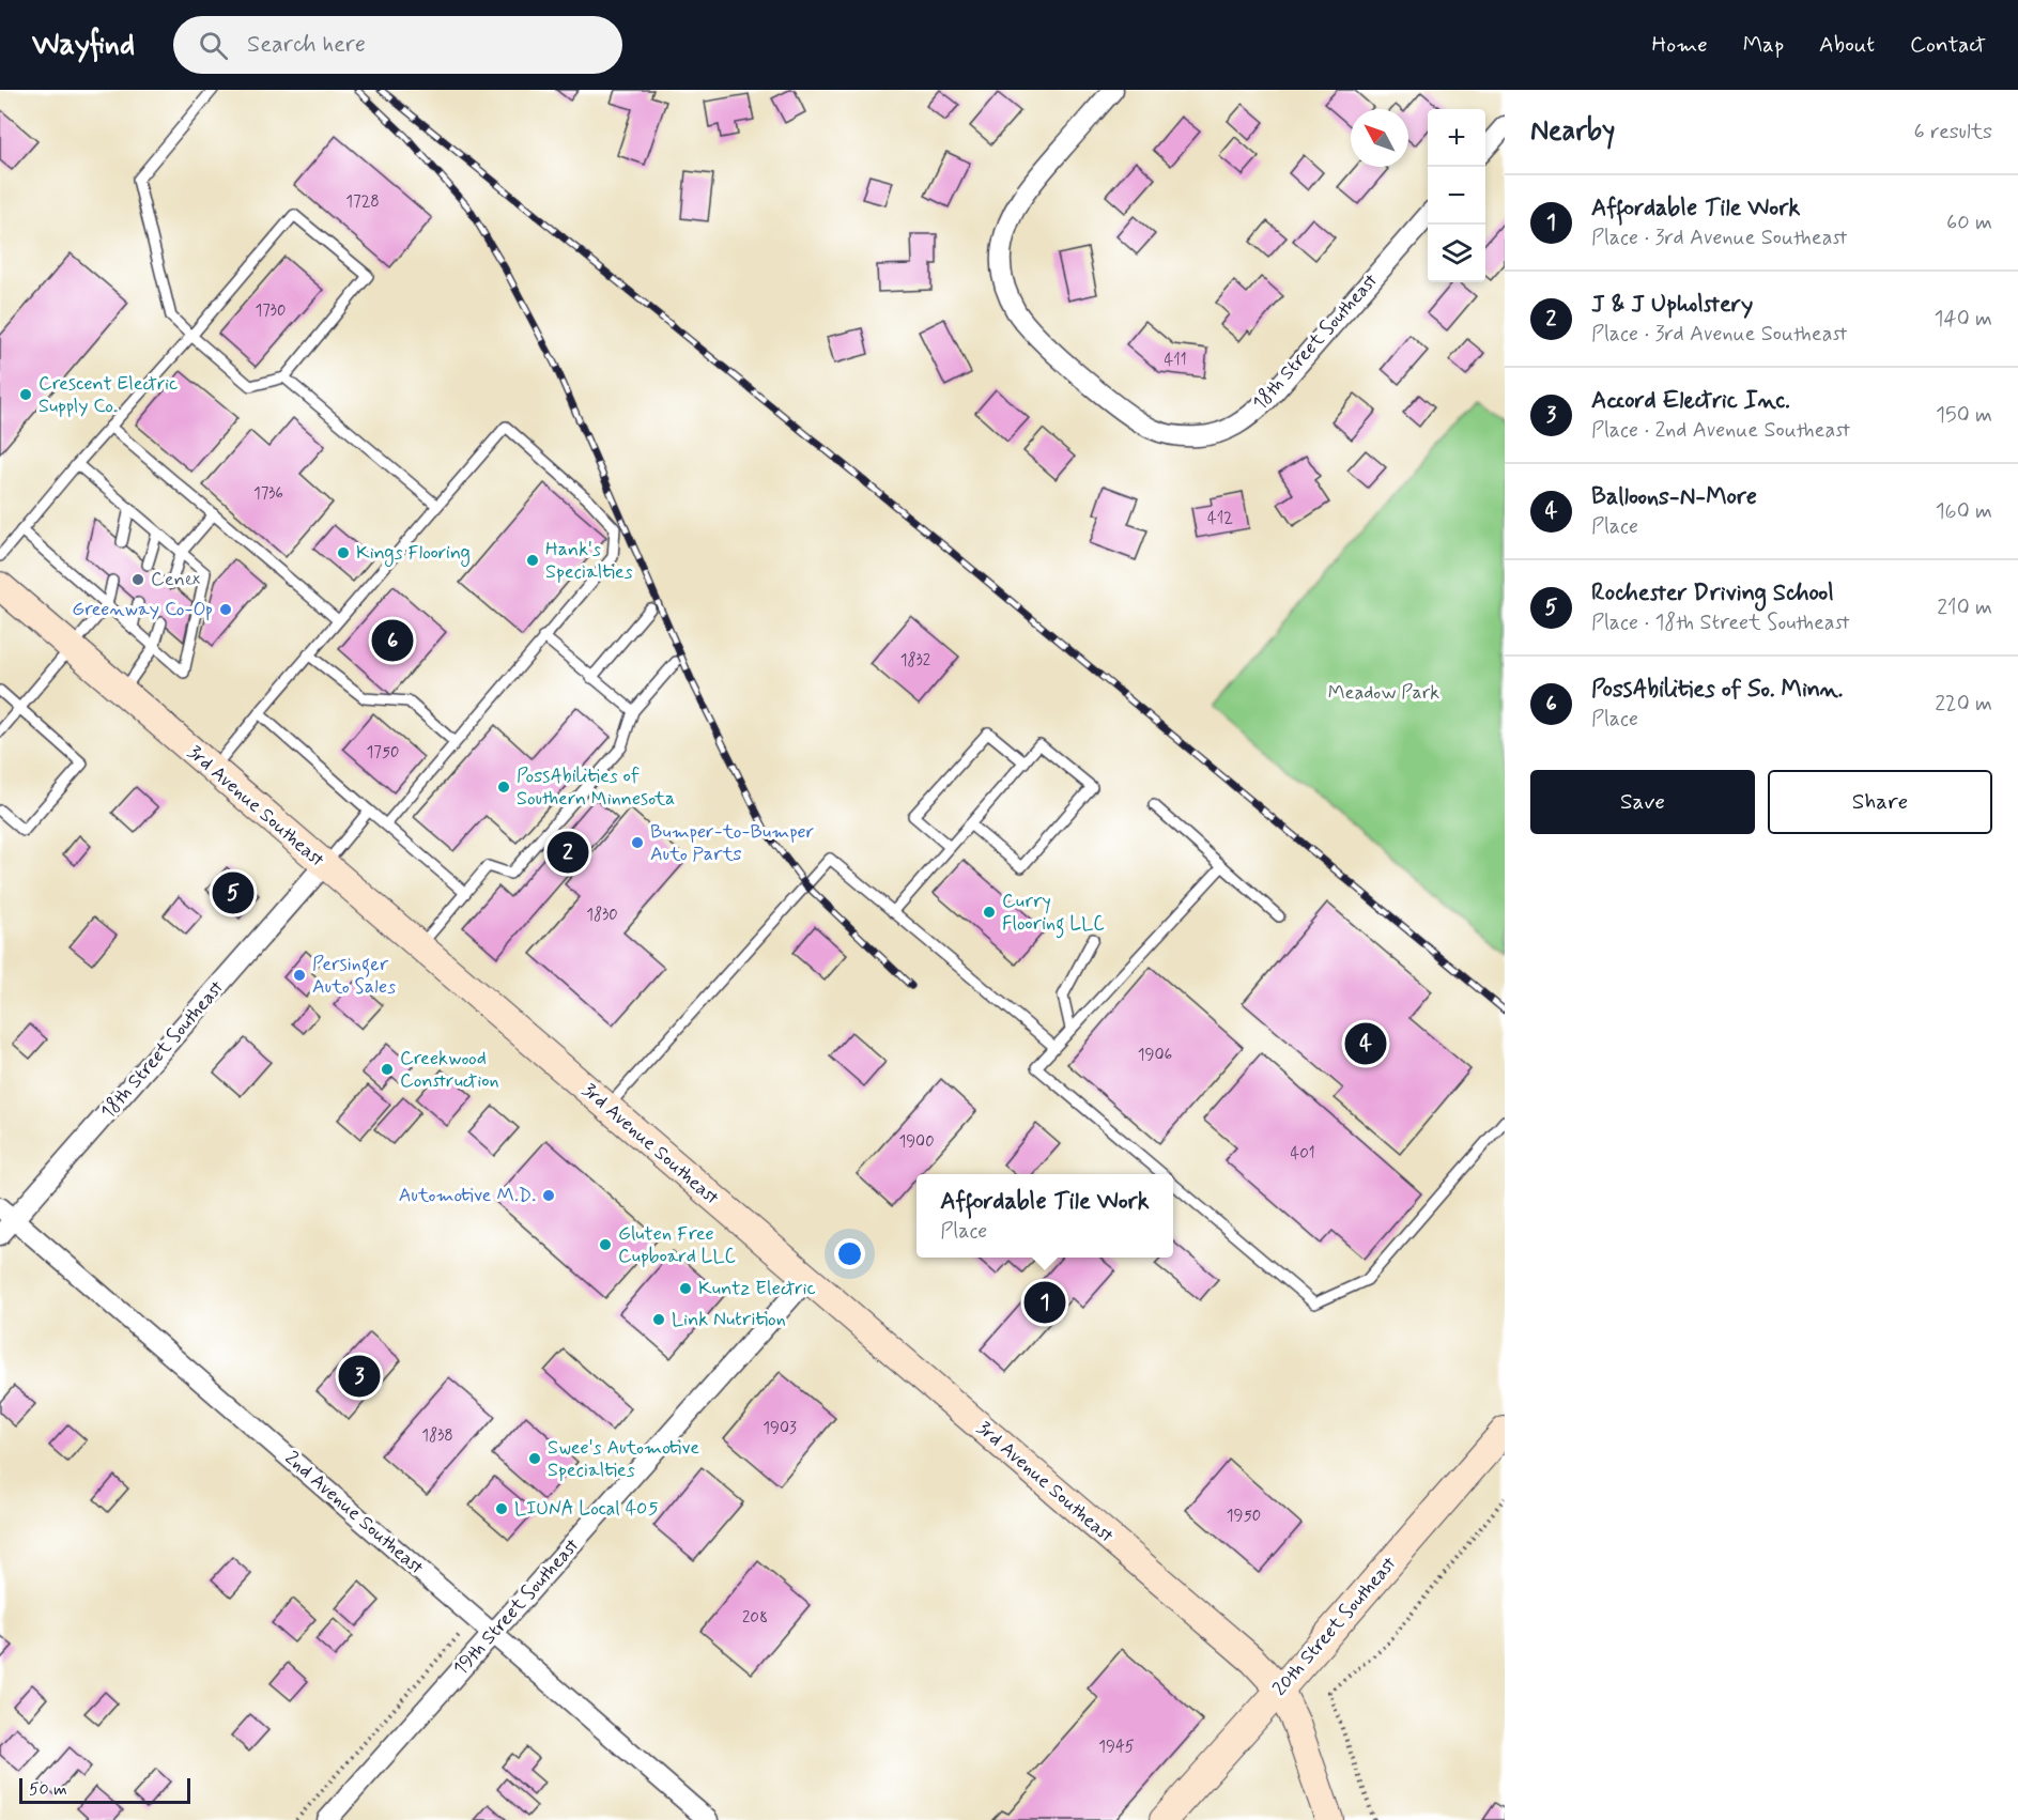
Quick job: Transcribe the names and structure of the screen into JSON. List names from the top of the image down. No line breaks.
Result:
{"streets":{"main road":["3rd Avenue Southeast","20th Street Southeast"],"street":["18th Street Southeast","2nd Avenue Southeast","19th Street Southeast"]},"crossings":[["18th Street Southeast","3rd Avenue Southeast"],["18th Street Southeast","2nd Avenue Southeast"],["3rd Avenue Southeast","19th Street Southeast"],["3rd Avenue Southeast","20th Street Southeast"],["2nd Avenue Southeast","19th Street Southeast"]],"parks":["Meadow Park"],"places":["Crescent Electric Supply Co.","Kings Flooring","Hank's Specialties","Cenex","Greenway Co-Op","PossAbilities of Southern Minnesota","Bumper-to-Bumper Auto Parts","Curry Flooring LLC","Persinger Auto Sales","Creekwood Construction","Automotive M.D.","Gluten Free Cupboard LLC","Kuntz Electric","Link Nutrition","Swee's Automotive Specialties","LIUNA Local 405"],"house_numbers":["1728","1730","411","1736","412","1832","1750","1830","1906","1900","401","1903","1838","1950","208","1945"],"scale_bar":"50 m","north":"top left","page":{"header":"Wayfind","search":"Search here","nav":["Home","Map","About","Contact"],"heading":["Nearby","6 results"],"map_buttons":["+","−"],"list":[{"mark":"1","name":"Affordable Tile Work","note":"Place · 3rd Avenue Southeast","value":"60 m"},{"mark":"2","name":"J & J Upholstery","note":"Place · 3rd Avenue Southeast","value":"140 m"},{"mark":"3","name":"Accord Electric Inc.","note":"Place · 2nd Avenue Southeast","value":"150 m"},{"mark":"4","name":"Balloons-N-More","note":"Place","value":"160 m"},{"mark":"5","name":"Rochester Driving School","note":"Place · 18th Street Southeast","value":"210 m"},{"mark":"6","name":"PossAbilities of So. Minn.","note":"Place","value":"220 m"}],"pins":["6","2","5","4","1","3"],"buttons":["Save","Share"],"popup":["Affordable Tile Work","Place"],"scale":"50 m"}}
